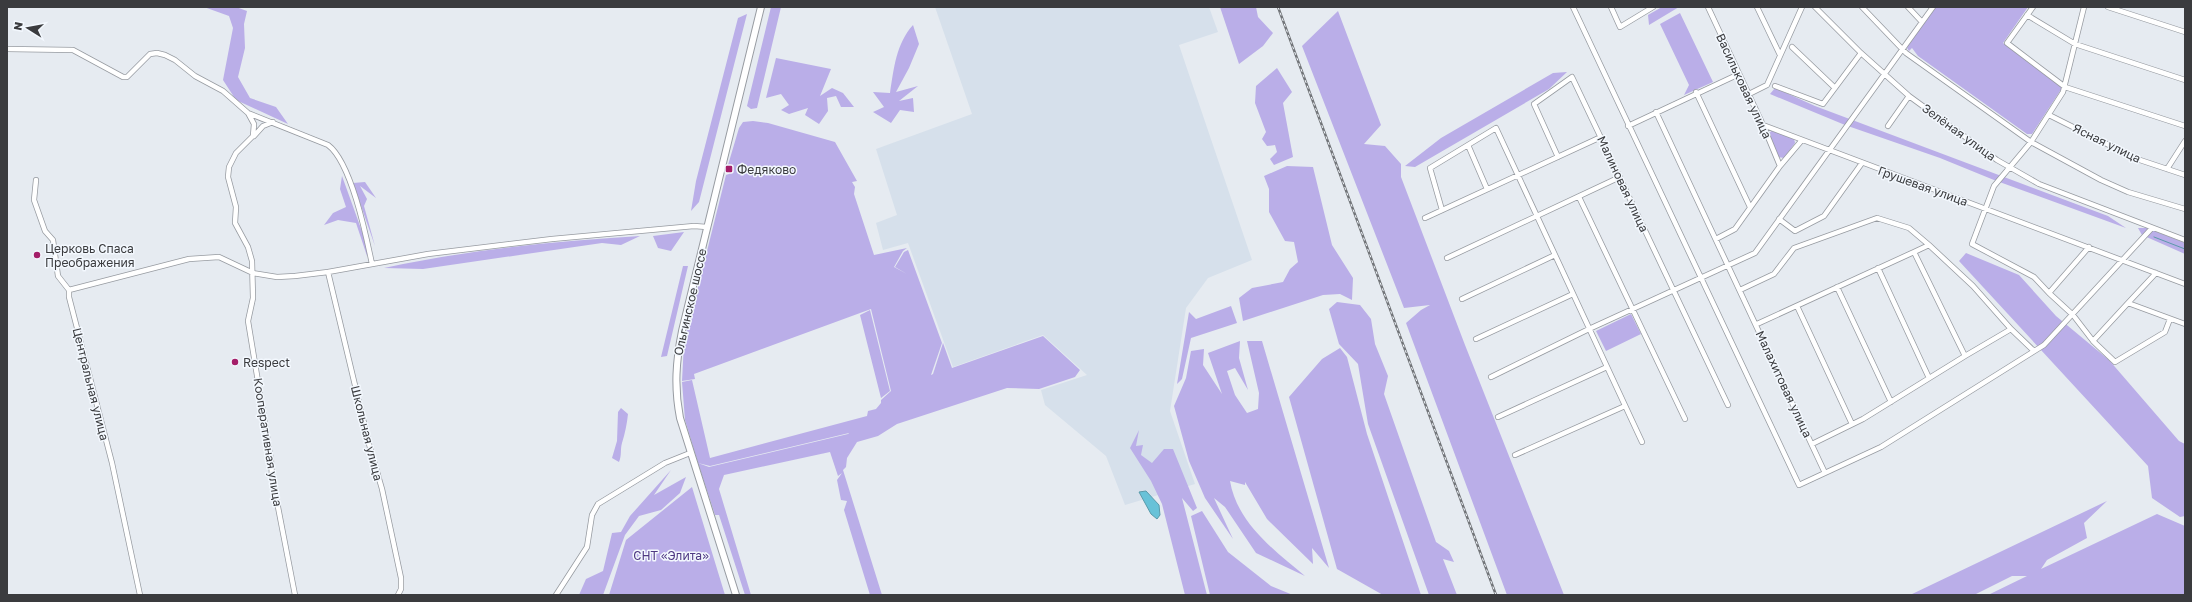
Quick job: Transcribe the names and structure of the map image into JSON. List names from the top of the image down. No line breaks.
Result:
{"streets":{"main road":["Ольгинское шоссе"],"street":["Васильковая улица","Зелёная улица","Ясная улица","Малиновая улица","Грушевая улица","Центральная улица","Малахитовая улица","Школьная улица","Кооперативная улица"]},"crossings":[["Васильковая улица","Грушевая улица"]],"parks":["СНТ «Элита»"],"places":{"transit":["Федяково"],"other":["Церковь Спаса Преображения","Respect"]},"north":"left"}
